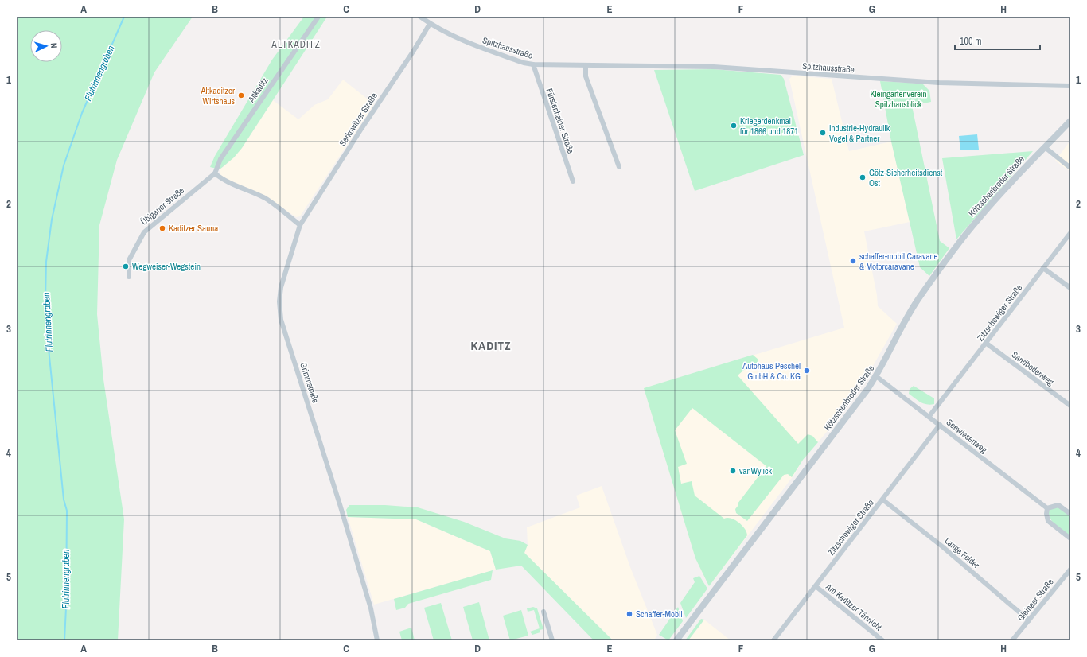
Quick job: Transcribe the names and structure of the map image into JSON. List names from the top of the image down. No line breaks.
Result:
{"streets":{"street":["Spitzhausstraße","Altkaditz","Serkowitzer Straße","Fürstenhainer Straße","Kötzschenbroder Straße","Übigauer Straße","Zitzschewiger Straße","Sandbodenweg","Grimmstraße","Seewiesenweg","Lange Felder","Gleinaer Straße","Am Kaditzer Tännicht"]},"crossings":[["Spitzhausstraße","Serkowitzer Straße"],["Spitzhausstraße","Fürstenhainer Straße"],["Altkaditz","Übigauer Straße"],["Serkowitzer Straße","Grimmstraße"],["Kötzschenbroder Straße","Seewiesenweg"],["Zitzschewiger Straße","Sandbodenweg"],["Zitzschewiger Straße","Seewiesenweg"],["Zitzschewiger Straße","Lange Felder"],["Zitzschewiger Straße","Am Kaditzer Tännicht"],["Lange Felder","Gleinaer Straße"]],"districts":["ALTKADITZ","KADITZ"],"water":["Flutrinnengraben"],"parks":["Kleingartenverein Spitzhausblick"],"places":["Altkaditzer Wirtshaus","Kriegerdenkmal für 1866 und 1871","Industrie-Hydraulik Vogel & Partner","Götz-Sicherheitsdienst Ost","Kaditzer Sauna","schaffer-mobil Caravane & Motorcaravane","Wegweiser-Wegstein","Autohaus Peschel GmbH & Co. KG","vanWylick","Schaffer-Mobil"],"scale_bar":"100 m","north":"right","grid":{"columns":["A","B","C","D","E","F","G","H"],"rows":["1","2","3","4","5"]}}
